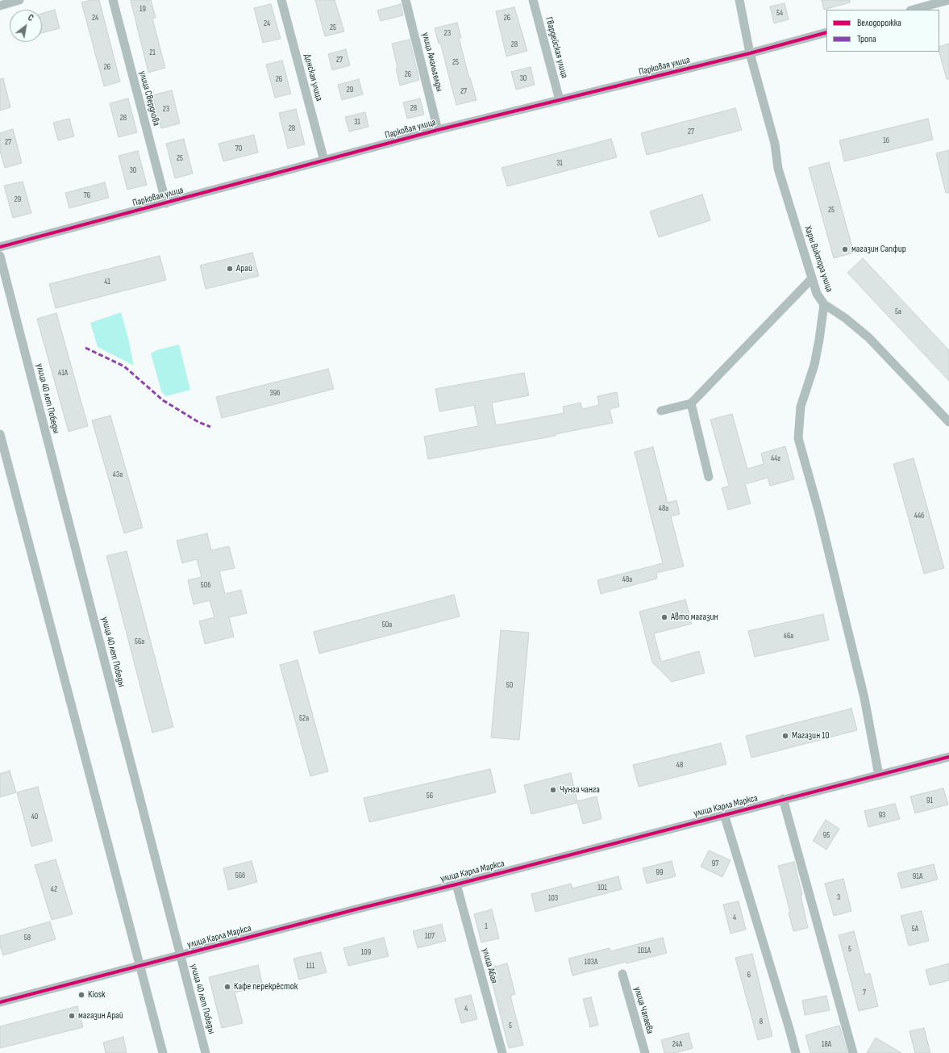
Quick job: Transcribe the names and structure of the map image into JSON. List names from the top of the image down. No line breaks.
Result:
{"streets":{"street":["Гвардейская улица","улица Амальгелды","Парковая улица","Донская улица","улица Свердлова","Хары Виктора улица","улица 40 лет Победы","улица Карла Маркса","улица Абая","улица Чапаева"]},"crossings":[["Гвардейская улица","Парковая улица"],["улица Амальгелды","Парковая улица"],["Парковая улица","Донская улица"],["Парковая улица","улица Свердлова"],["Парковая улица","Хары Виктора улица"],["улица 40 лет Победы","улица Карла Маркса"],["улица Карла Маркса","улица Абая"]],"places":["магазин Сапфир","Арай","Авто магазин","Магазин 10","Чунга чанга","Кафе перекрёсток","Kiosk","магазин Арай"],"house_numbers":["19","54","24","26","24","25","23","28","21","27","25","26","26","30","26","29","27","28","23","28","31","28","27","1б","27","70","25","31","30","76","29","25","41","5а","41А","39б","44г","43а","48а","44б","48а","50б","50а","46а","56а","50","52а","48","56","91","93","40","95","97","99","56б","91А","101","42","3","103","4","1","5А","107","58","5","101А","109","103А","111","6","7","4","8","5","24А","18А"],"legend":["Велодорожка","Тропа"],"north":"top right"}
